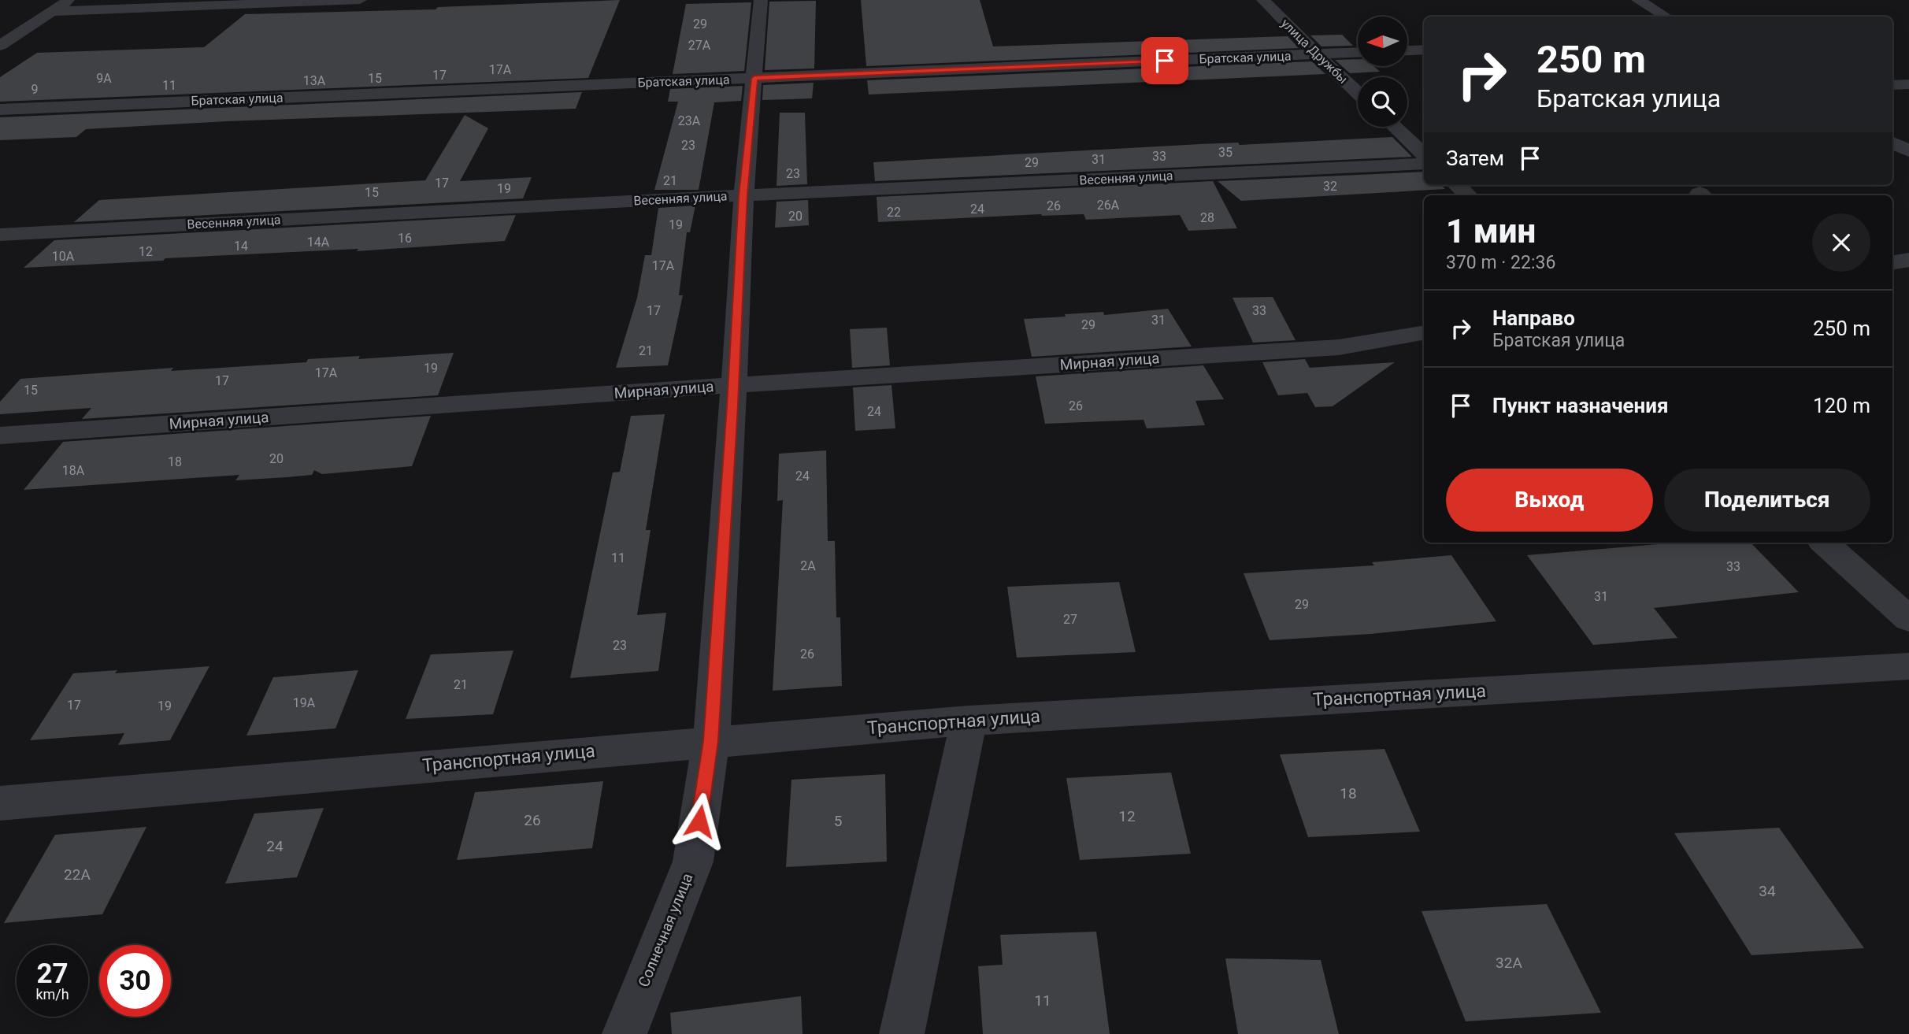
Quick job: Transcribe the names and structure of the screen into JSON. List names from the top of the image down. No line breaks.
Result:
{"streets":{"street":["улица Дружбы","Братская улица","Весенняя улица","Мирная улица","Транспортная улица","Солнечная улица"]},"crossings":[["улица Дружбы","Братская улица"],["Братская улица","Солнечная улица"],["Весенняя улица","Солнечная улица"],["Мирная улица","Солнечная улица"],["Транспортная улица","Солнечная улица"]],"house_numbers":["29","27А","17А","17","9А","15","13А","11","9","23А","23","35","33","31","29","23","21","17","32","19","15","26А","26","24","22","20","28","19","16","14А","14","12","10А","17А","17","33","31","29","21","19","17А","17","15","26","24","20","18","18А","24","11","2А","33","31","29","27","23","26","21","19А","17","19","18","12","26","5","24","22А","34","32А","11"],"north":"left","page":{"turn":["250 m","Братская улица"],"then":"Затем","heading":["1 мин","370 m · 22:36"],"list":[{"name":"Направо","note":"Братская улица","value":"250 m"},{"name":"Пункт назначения","value":"120 m"}],"buttons":["Выход","Поделиться"],"speed":"27 km/h","limit":"30"}}
